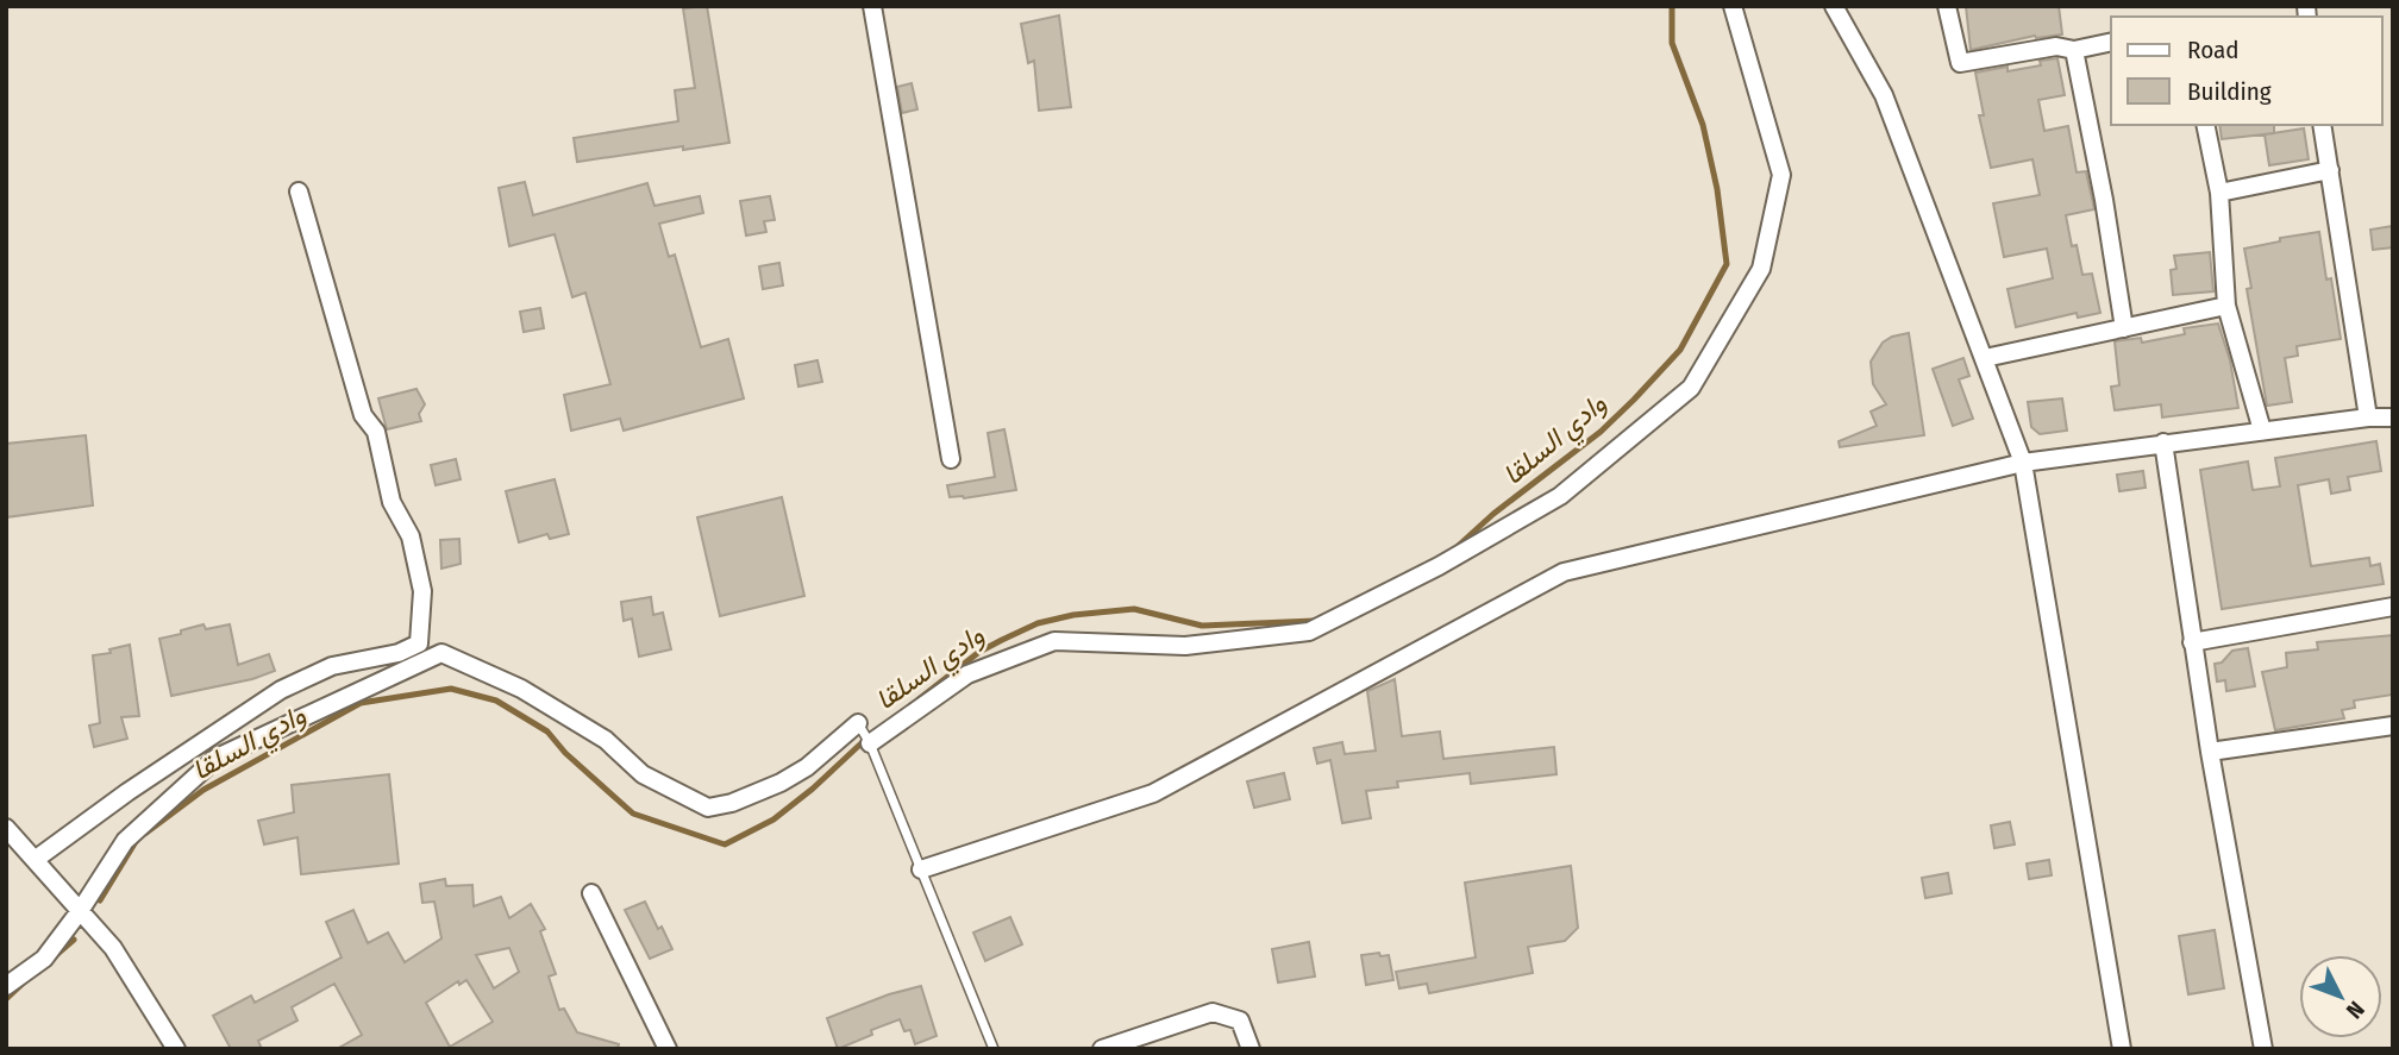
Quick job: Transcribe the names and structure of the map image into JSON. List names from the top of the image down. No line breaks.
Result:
{"water":["وادي السلقا"],"legend":["Road","Building"],"north":"bottom right"}
